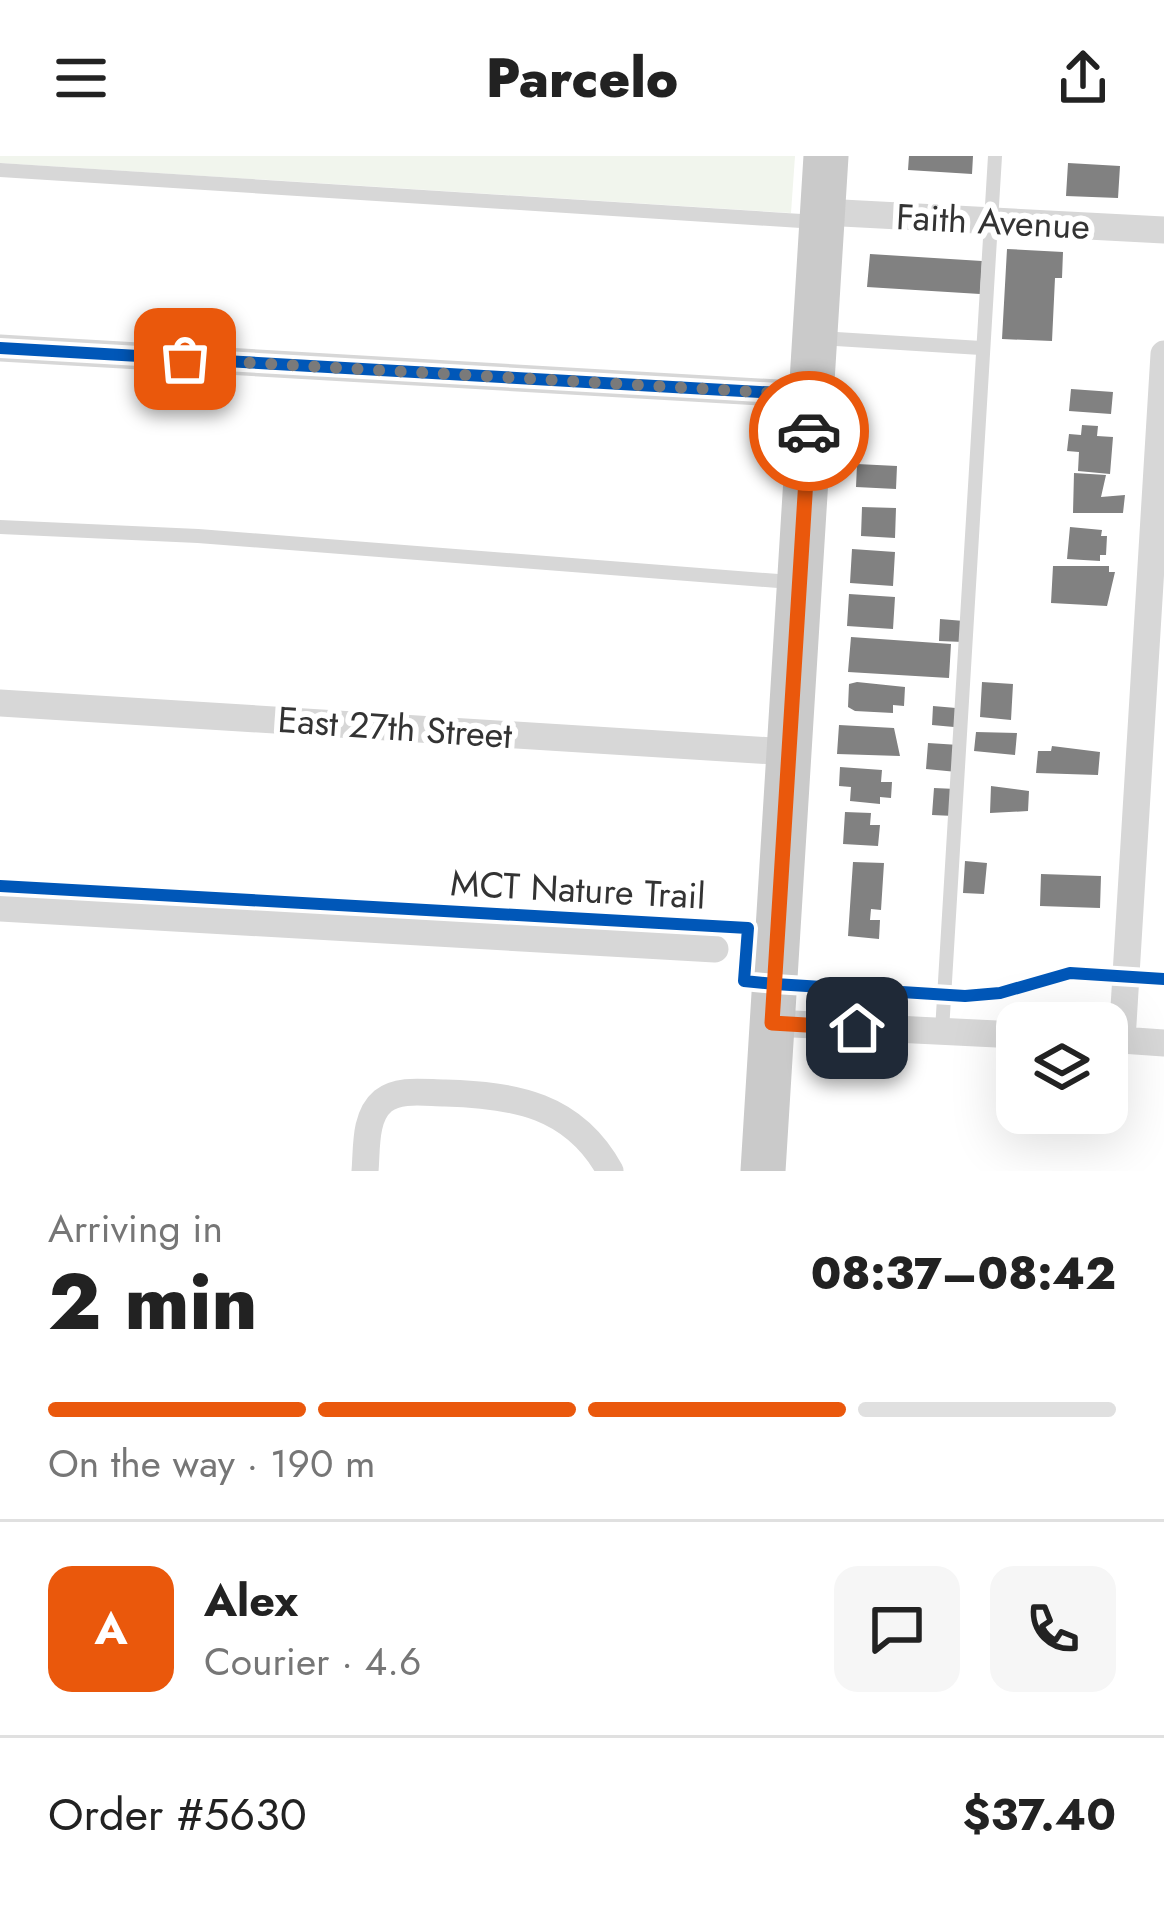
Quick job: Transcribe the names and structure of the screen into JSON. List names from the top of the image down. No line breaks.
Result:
{"streets":{"street":["Faith Avenue","East 27th Street"],"cycle path":["MCT Nature Trail"]},"page":{"header":"Parcelo","heading":["2 min","Arriving in","08:37–08:42"],"panel":["Alex","Courier · 4.6","Order #5630","$37.40"],"bar":"On the way · 190 m","round":"A"}}
